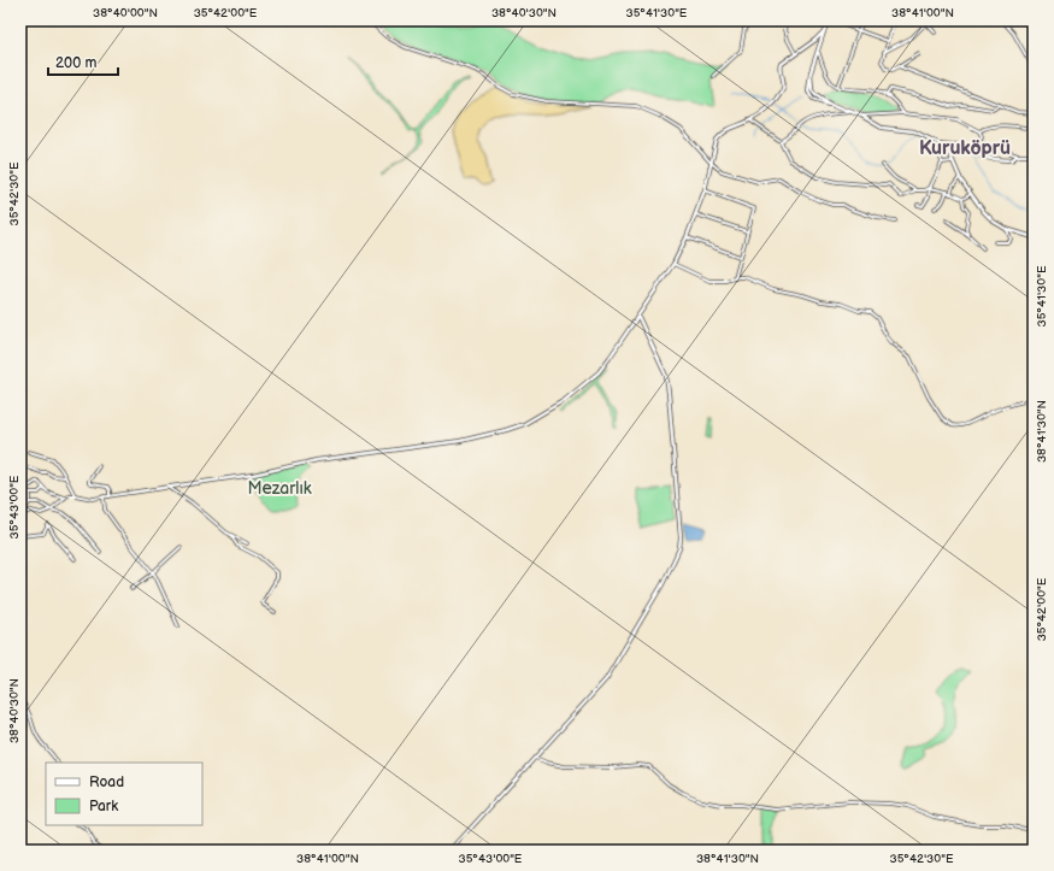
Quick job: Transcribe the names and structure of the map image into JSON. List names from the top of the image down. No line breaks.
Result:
{"districts":["Kuruköprü"],"parks":["Mezarlık"],"legend":["Road","Park"],"scale_bar":"200 m","coordinates":["38°40'00\"N","35°42'00\"E","38°40'30\"N","35°41'30\"E","38°41'00\"N","35°42'30\"E","38°41'30\"N","35°43'00\"E"]}
